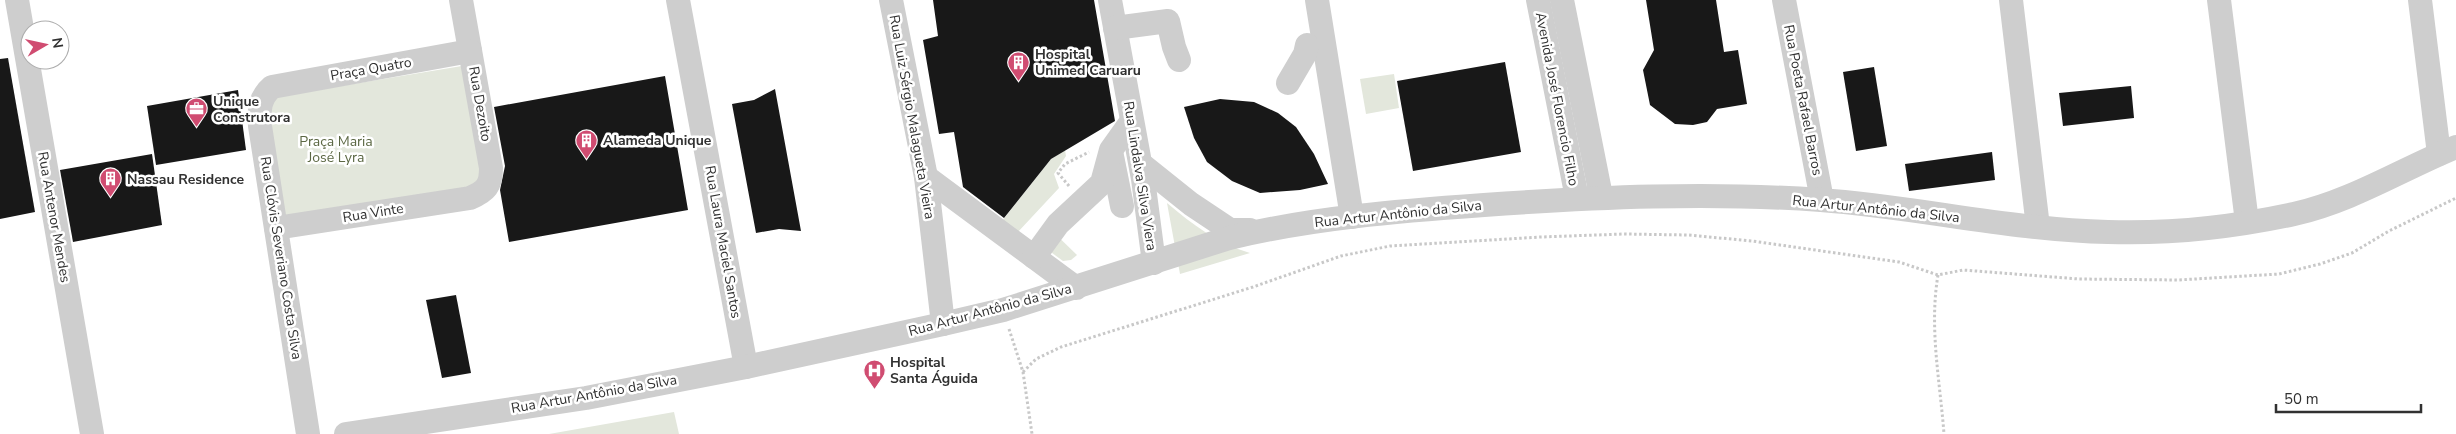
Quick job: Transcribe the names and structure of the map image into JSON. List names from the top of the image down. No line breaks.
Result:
{"streets":{"street":["Praça Quatro","Avenida José Florencio Filho","Rua Poeta Rafael Barros","Rua Dezoito","Rua Luiz Sérgio Malagueta Vieira","Rua Lindalva Silva Viera","Rua Artur Antônio da Silva","Rua Vinte","Rua Antenor Mendes","Rua Laura Maciel Santos","Rua Clóvis Severiano Costa Silva"]},"crossings":[["Praça Quatro","Rua Dezoito"],["Praça Quatro","Rua Clóvis Severiano Costa Silva"],["Avenida José Florencio Filho","Rua Artur Antônio da Silva"],["Rua Poeta Rafael Barros","Rua Artur Antônio da Silva"],["Rua Dezoito","Rua Vinte"],["Rua Luiz Sérgio Malagueta Vieira","Rua Artur Antônio da Silva"],["Rua Lindalva Silva Viera","Rua Artur Antônio da Silva"],["Rua Artur Antônio da Silva","Rua Laura Maciel Santos"],["Rua Vinte","Rua Clóvis Severiano Costa Silva"]],"parks":["Praça Maria José Lyra"],"places":{"building":["Hospital Unimed Caruaru","Alameda Unique","Nassau Residence"],"office":["Unique Construtora"],"hospital":["Hospital Santa Águida"]},"scale_bar":"50 m","north":"right"}
